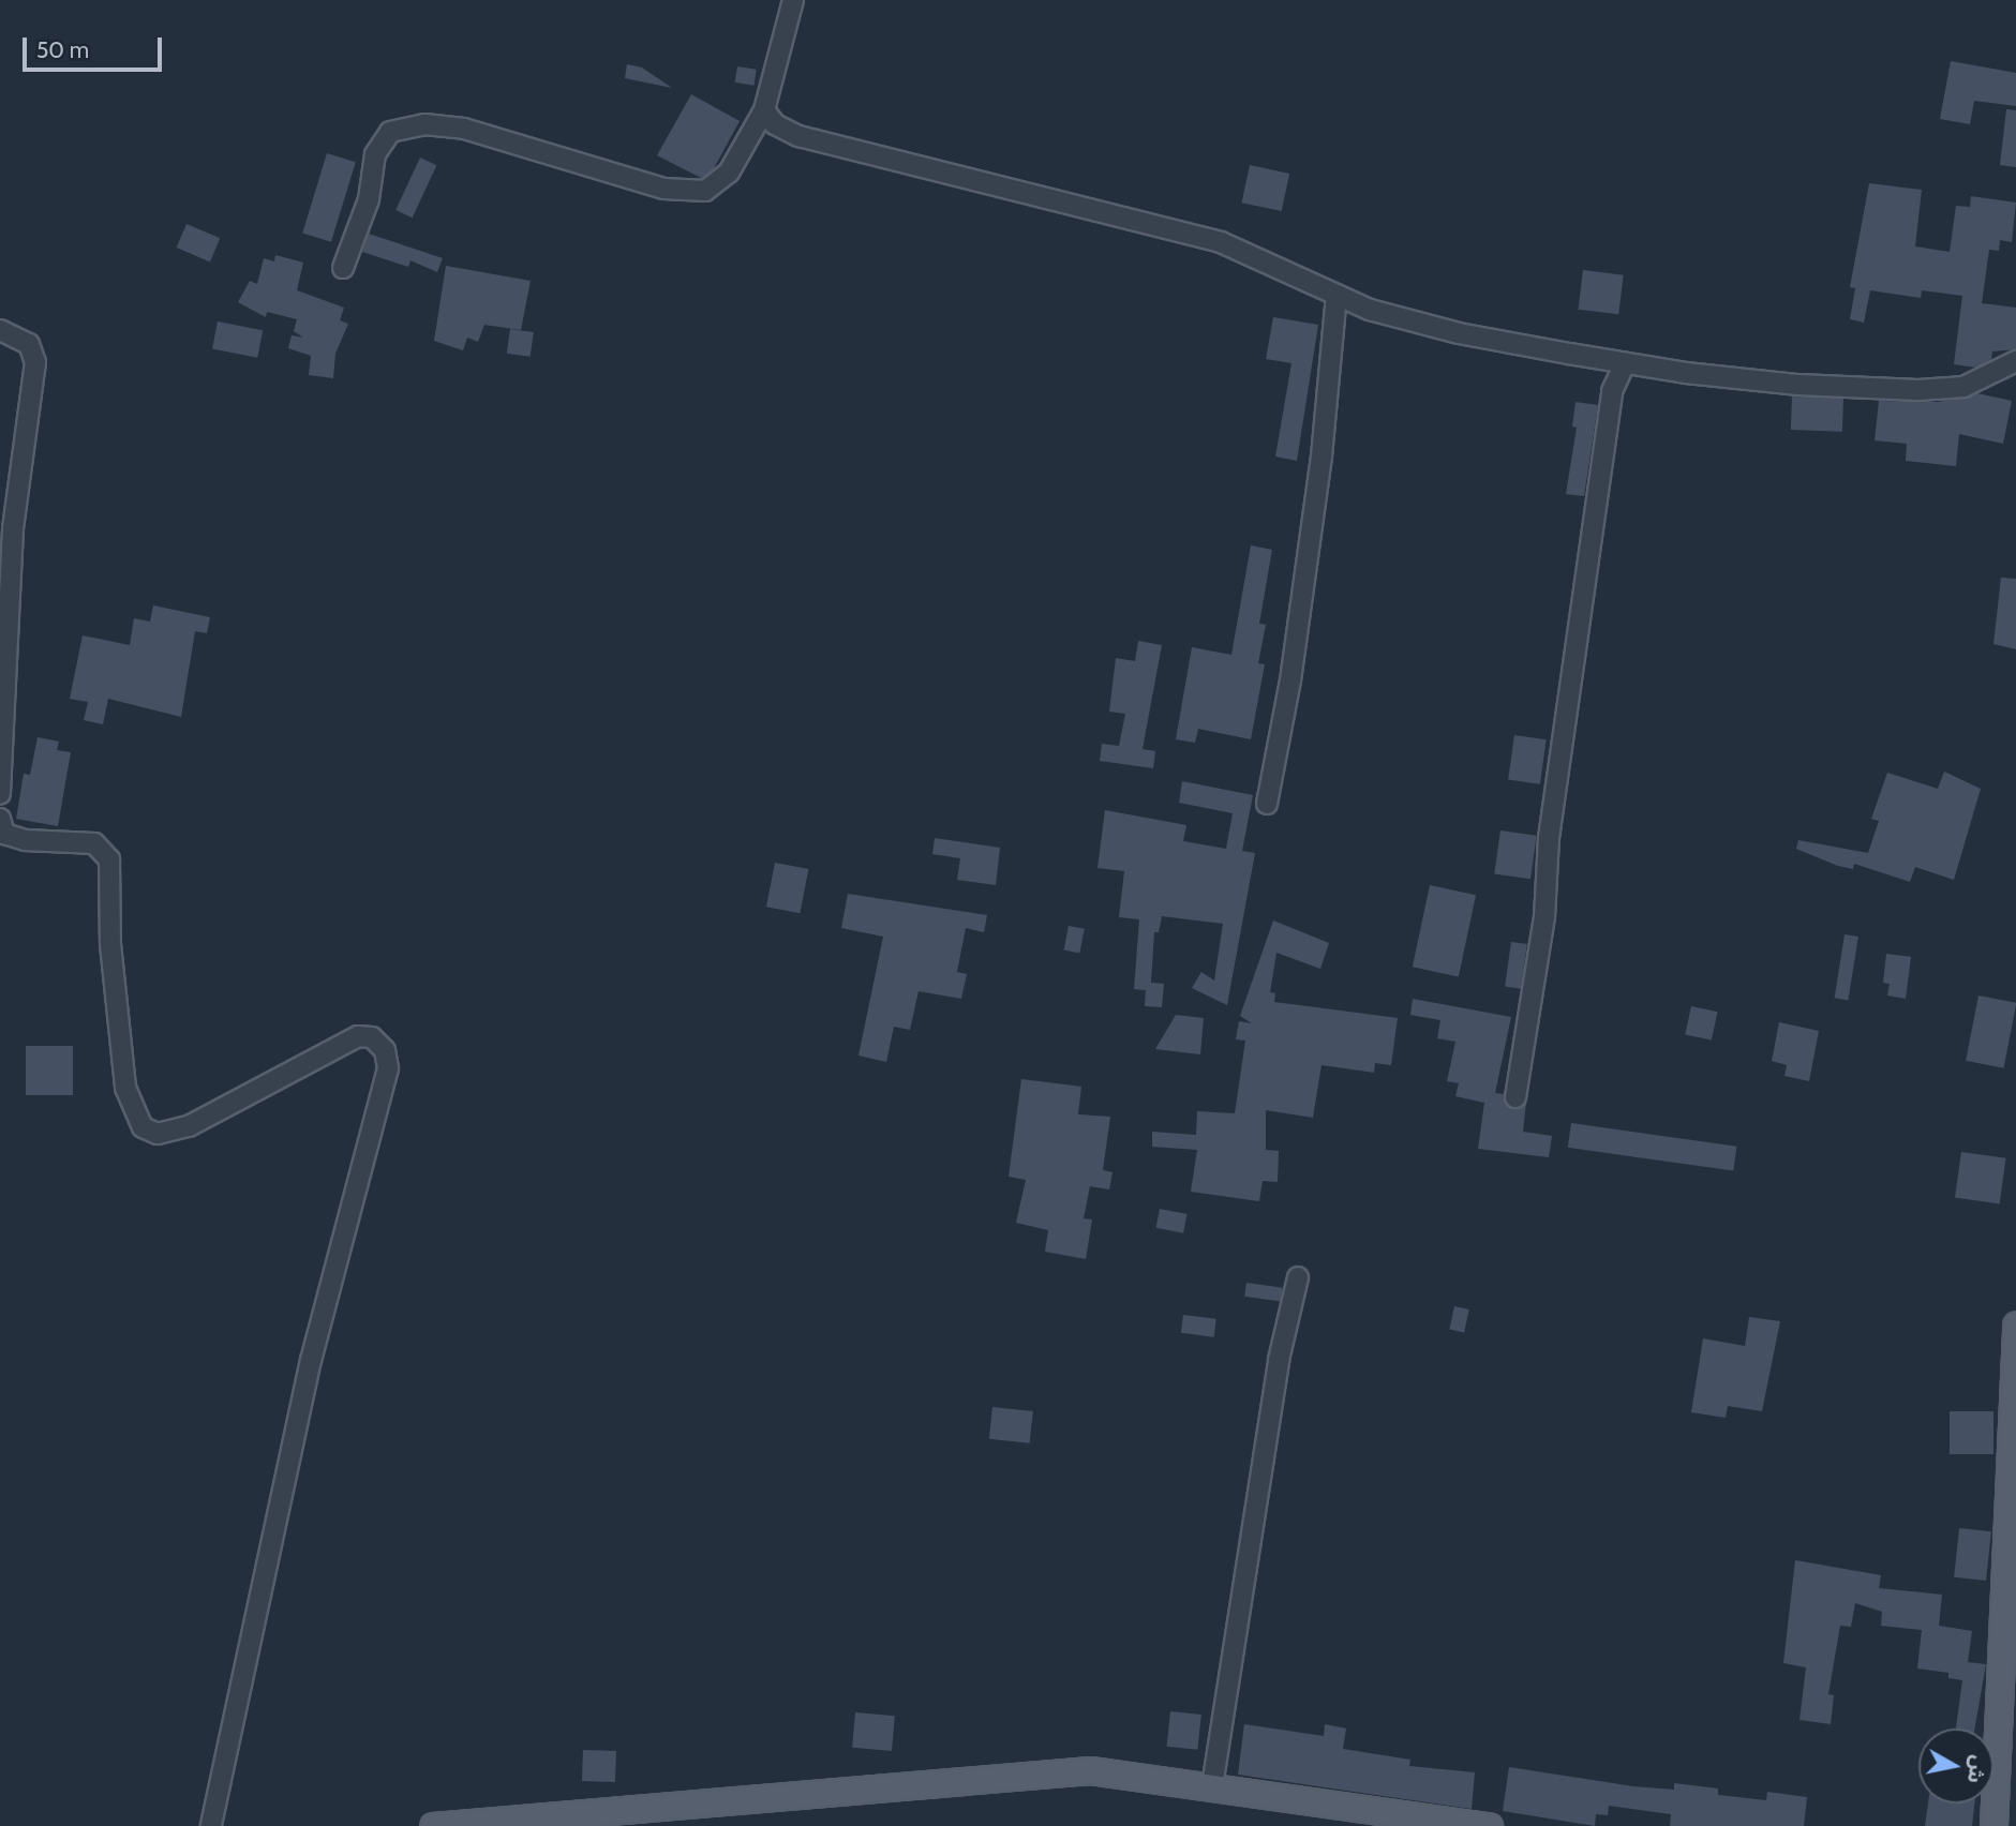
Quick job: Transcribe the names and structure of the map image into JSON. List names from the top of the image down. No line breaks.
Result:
{"scale_bar":"50 m","north":"right"}
